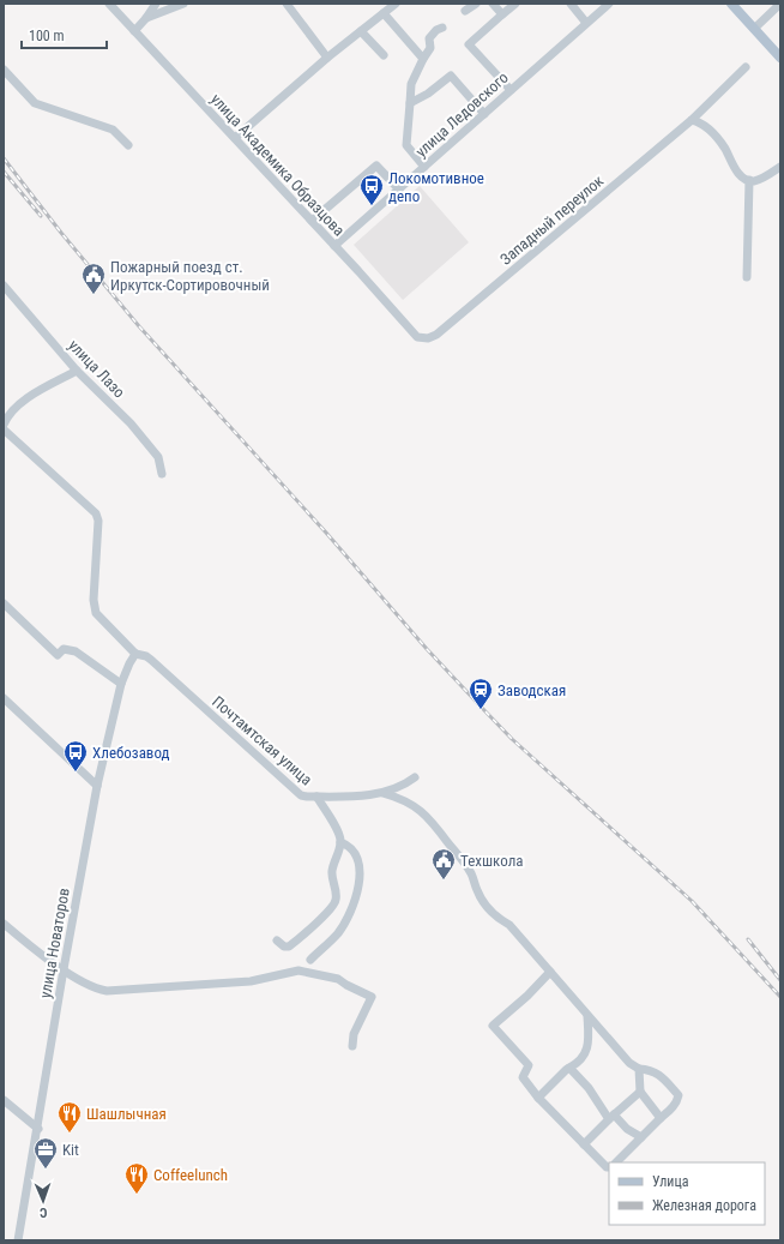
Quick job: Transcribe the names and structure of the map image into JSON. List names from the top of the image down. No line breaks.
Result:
{"streets":{"street":["улица Ледовского","улица Академика Образцова","Западный переулок","улица Лазо","Почтамтская улица","улица Новаторов"]},"crossings":[["улица Ледовского","улица Академика Образцова"],["улица Академика Образцова","Западный переулок"],["Почтамтская улица","улица Новаторов"]],"places":{"bus stop":["Локомотивное депо","Хлебозавод"],"public building":["Пожарный поезд ст. Иркутск-Сортировочный","Техшкола"],"station":["Заводская"],"restaurant":["Шашлычная","Coffeelunch"],"office":["Kit"]},"legend":["Улица","Железная дорога"],"scale_bar":"100 m","north":"bottom"}
